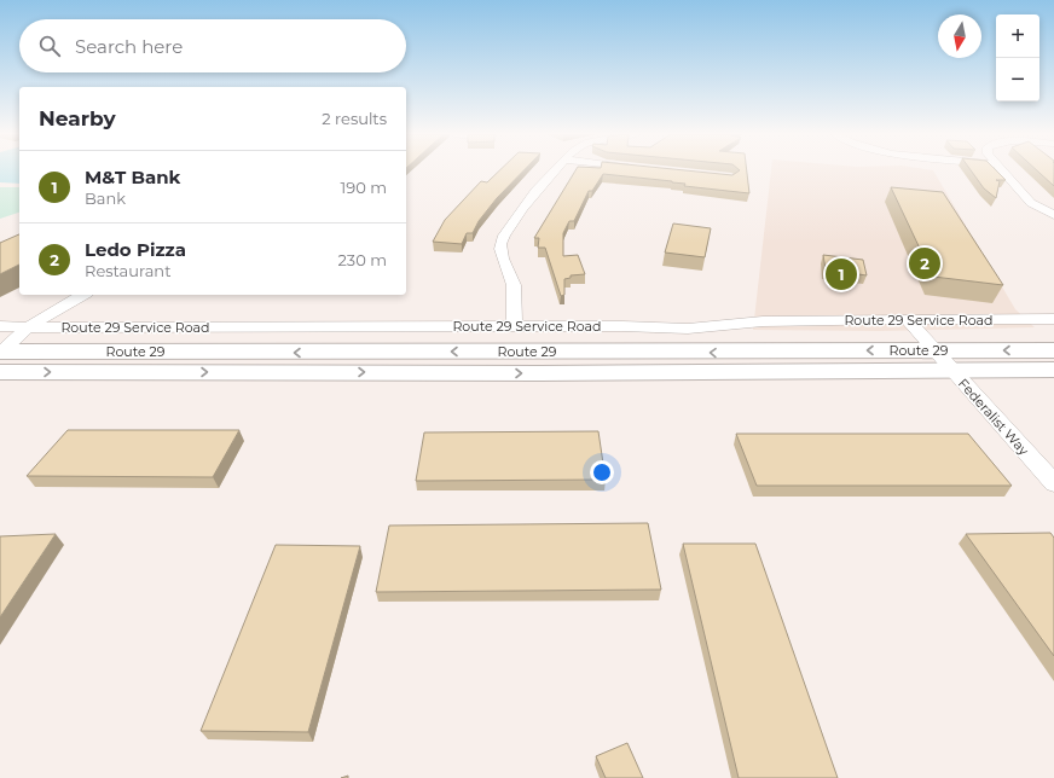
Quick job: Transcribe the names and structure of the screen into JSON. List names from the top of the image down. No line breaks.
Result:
{"streets":{"main road":["Route 29"],"street":["Route 29 Service Road","Federalist Way"]},"crossings":[["Route 29 Service Road","Federalist Way"],["Route 29","Federalist Way"]],"north":"bottom","page":{"map_buttons":["+","−"],"search":"Search here","heading":["Nearby","2 results"],"list":[{"mark":"1","name":"M&T Bank","note":"Bank","value":"190 m"},{"mark":"2","name":"Ledo Pizza","note":"Restaurant","value":"230 m"}],"pins":["2","1"]}}
